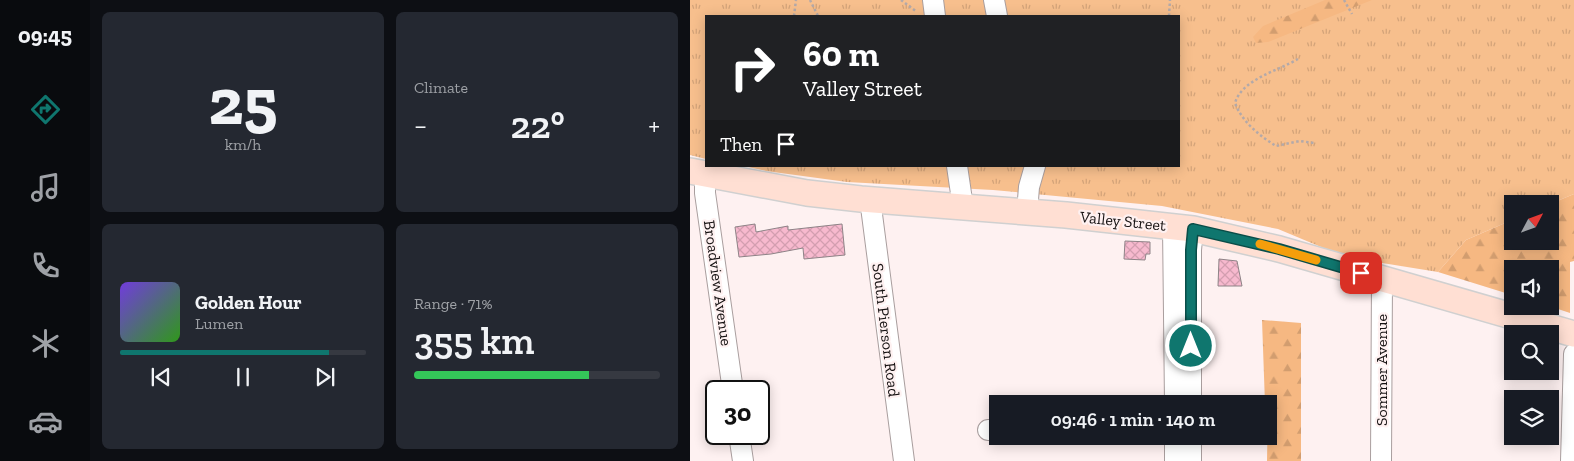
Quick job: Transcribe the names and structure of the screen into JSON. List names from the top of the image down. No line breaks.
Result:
{"streets":{"main road":["Valley Street"],"street":["Broadview Avenue","South Pierson Road","Sommer Avenue"]},"crossings":[["Valley Street","Broadview Avenue"],["Valley Street","South Pierson Road"],["Valley Street","Sommer Avenue"]],"north":"top right","page":{"tabs":"09:45","tile":[["25","km/h"],"Climate",["Range · 71%","355 km"]],"turn":["60 m","Valley Street"],"heat":["−","22°","+"],"then":"Then","song":["Golden Hour","Lumen"],"limit":"30","trip":"09:46 · 1 min · 140 m"}}
